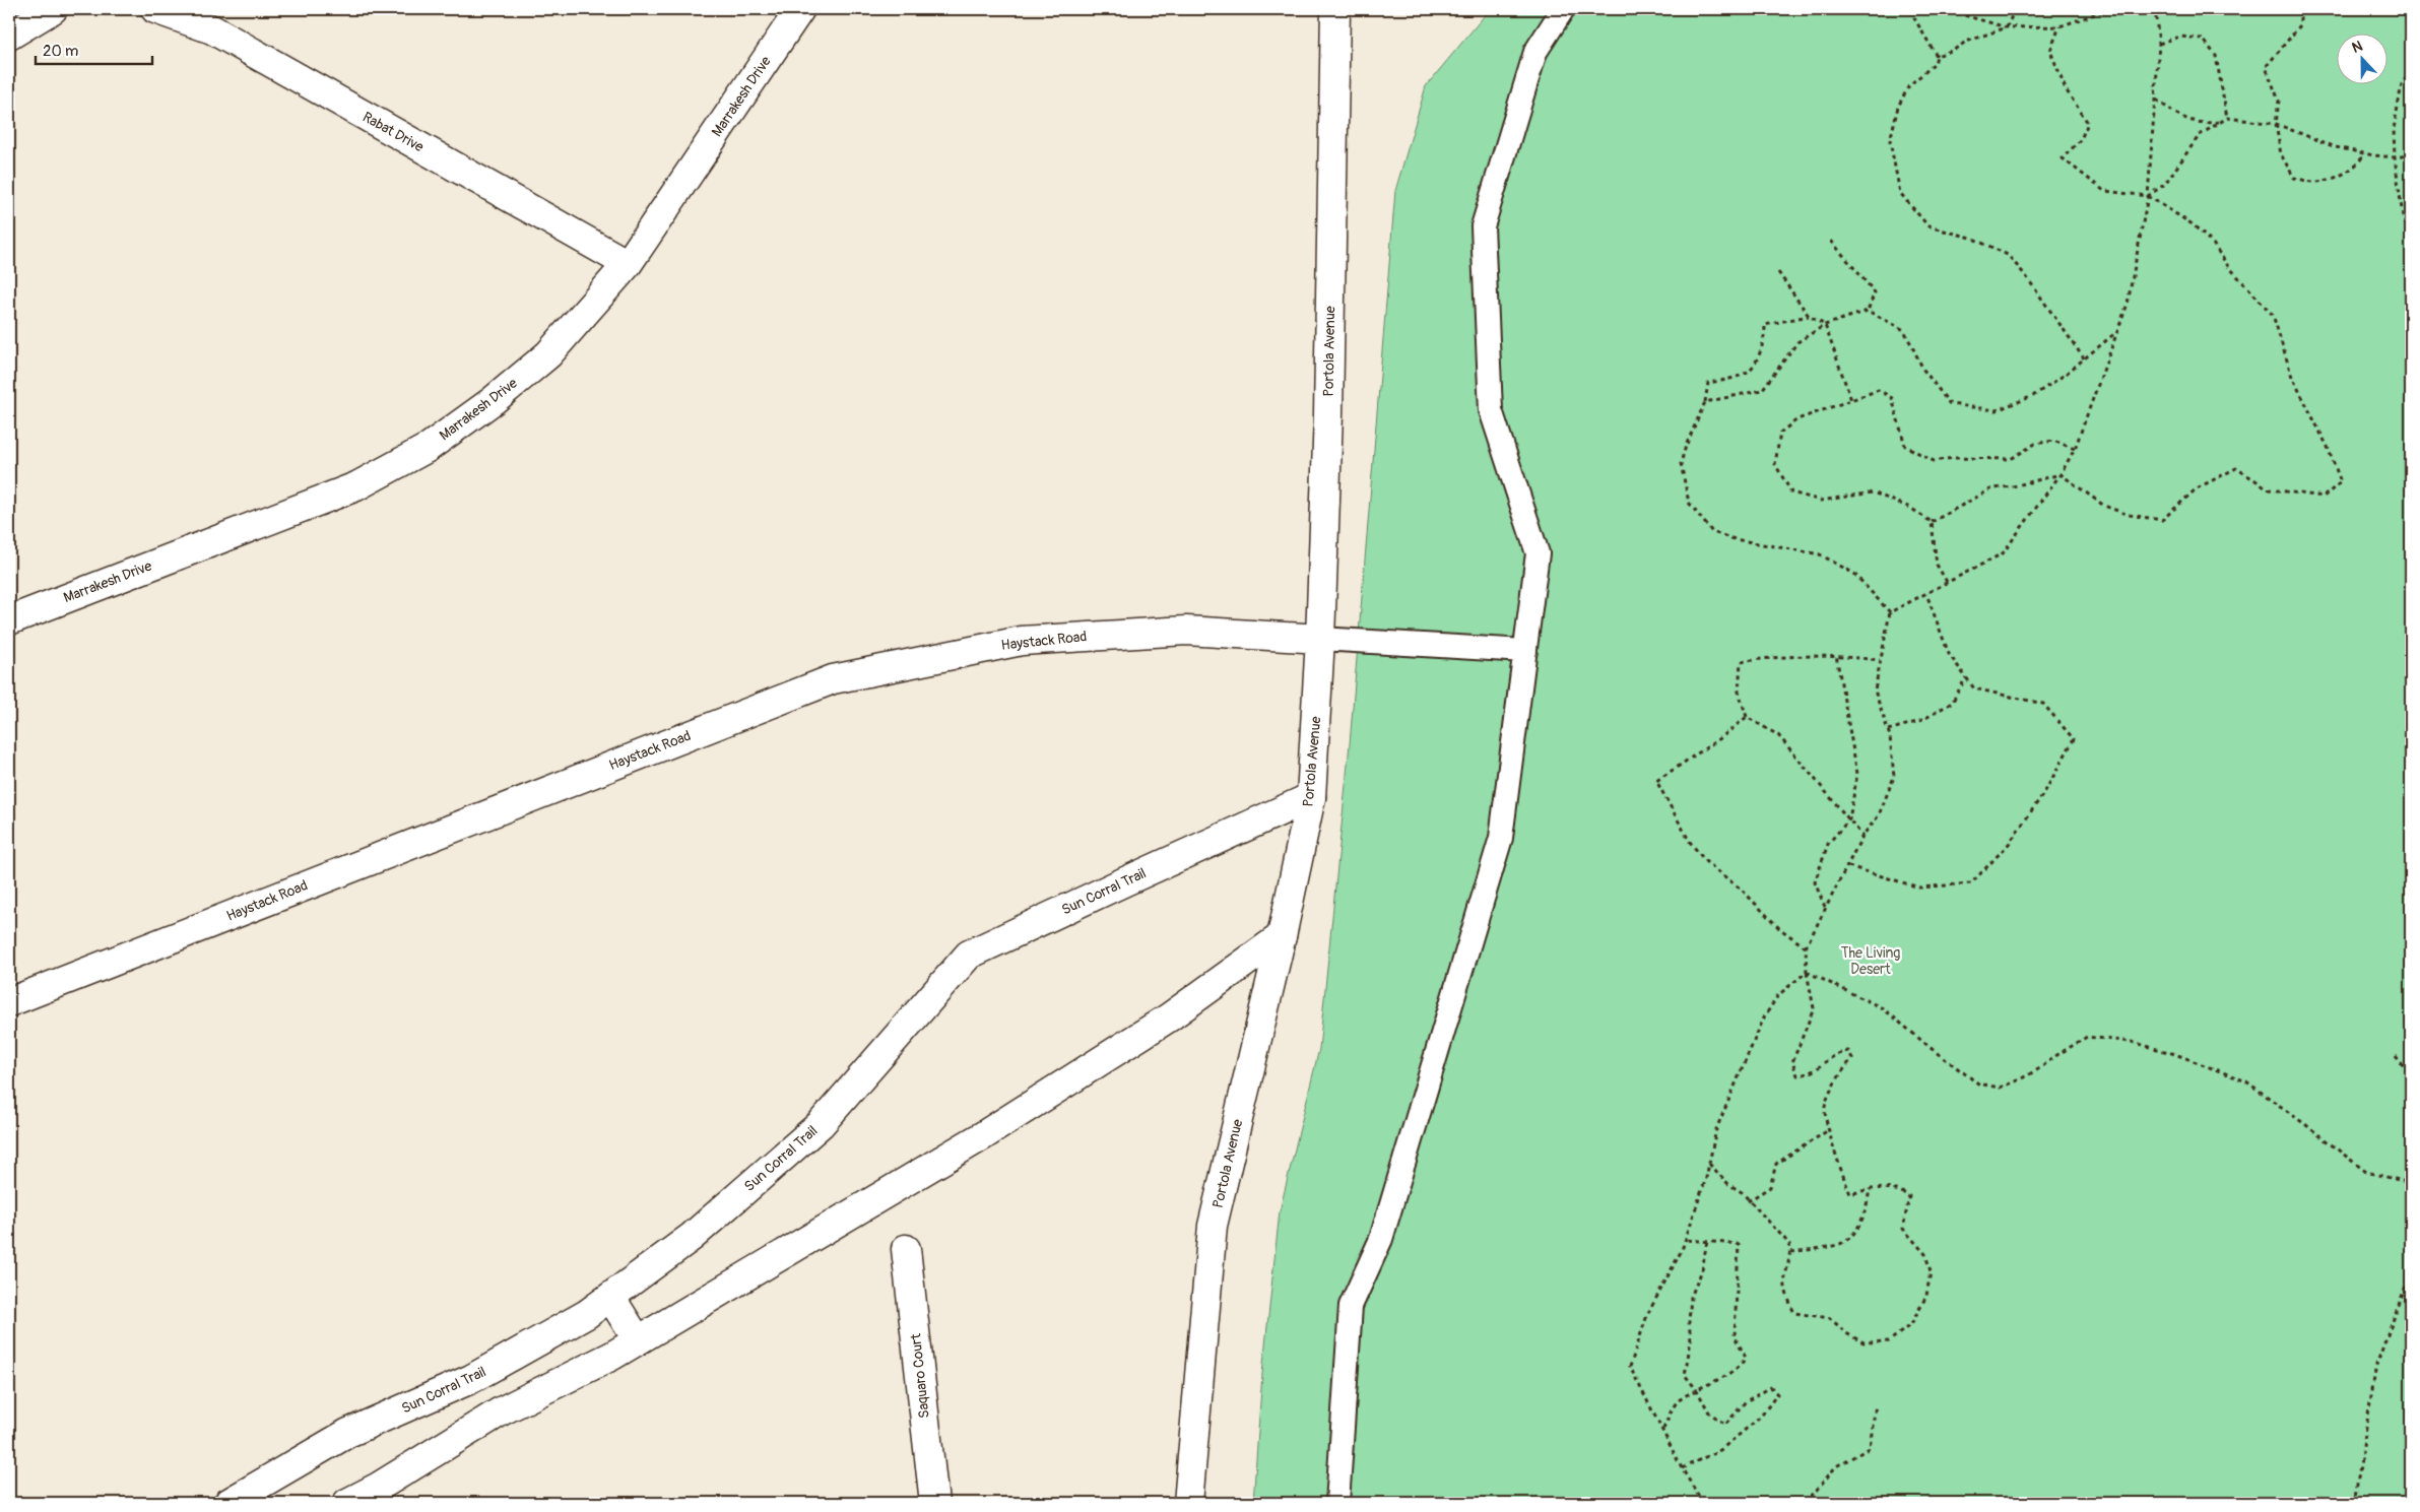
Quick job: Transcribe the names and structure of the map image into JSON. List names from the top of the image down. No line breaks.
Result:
{"streets":{"street":["Marrakesh Drive","Rabat Drive","Portola Avenue","Haystack Road","Sun Corral Trail","Saquaro Court"]},"crossings":[["Marrakesh Drive","Rabat Drive"],["Portola Avenue","Haystack Road"],["Portola Avenue","Sun Corral Trail"]],"parks":["The Living Desert"],"scale_bar":"20 m","north":"top"}
